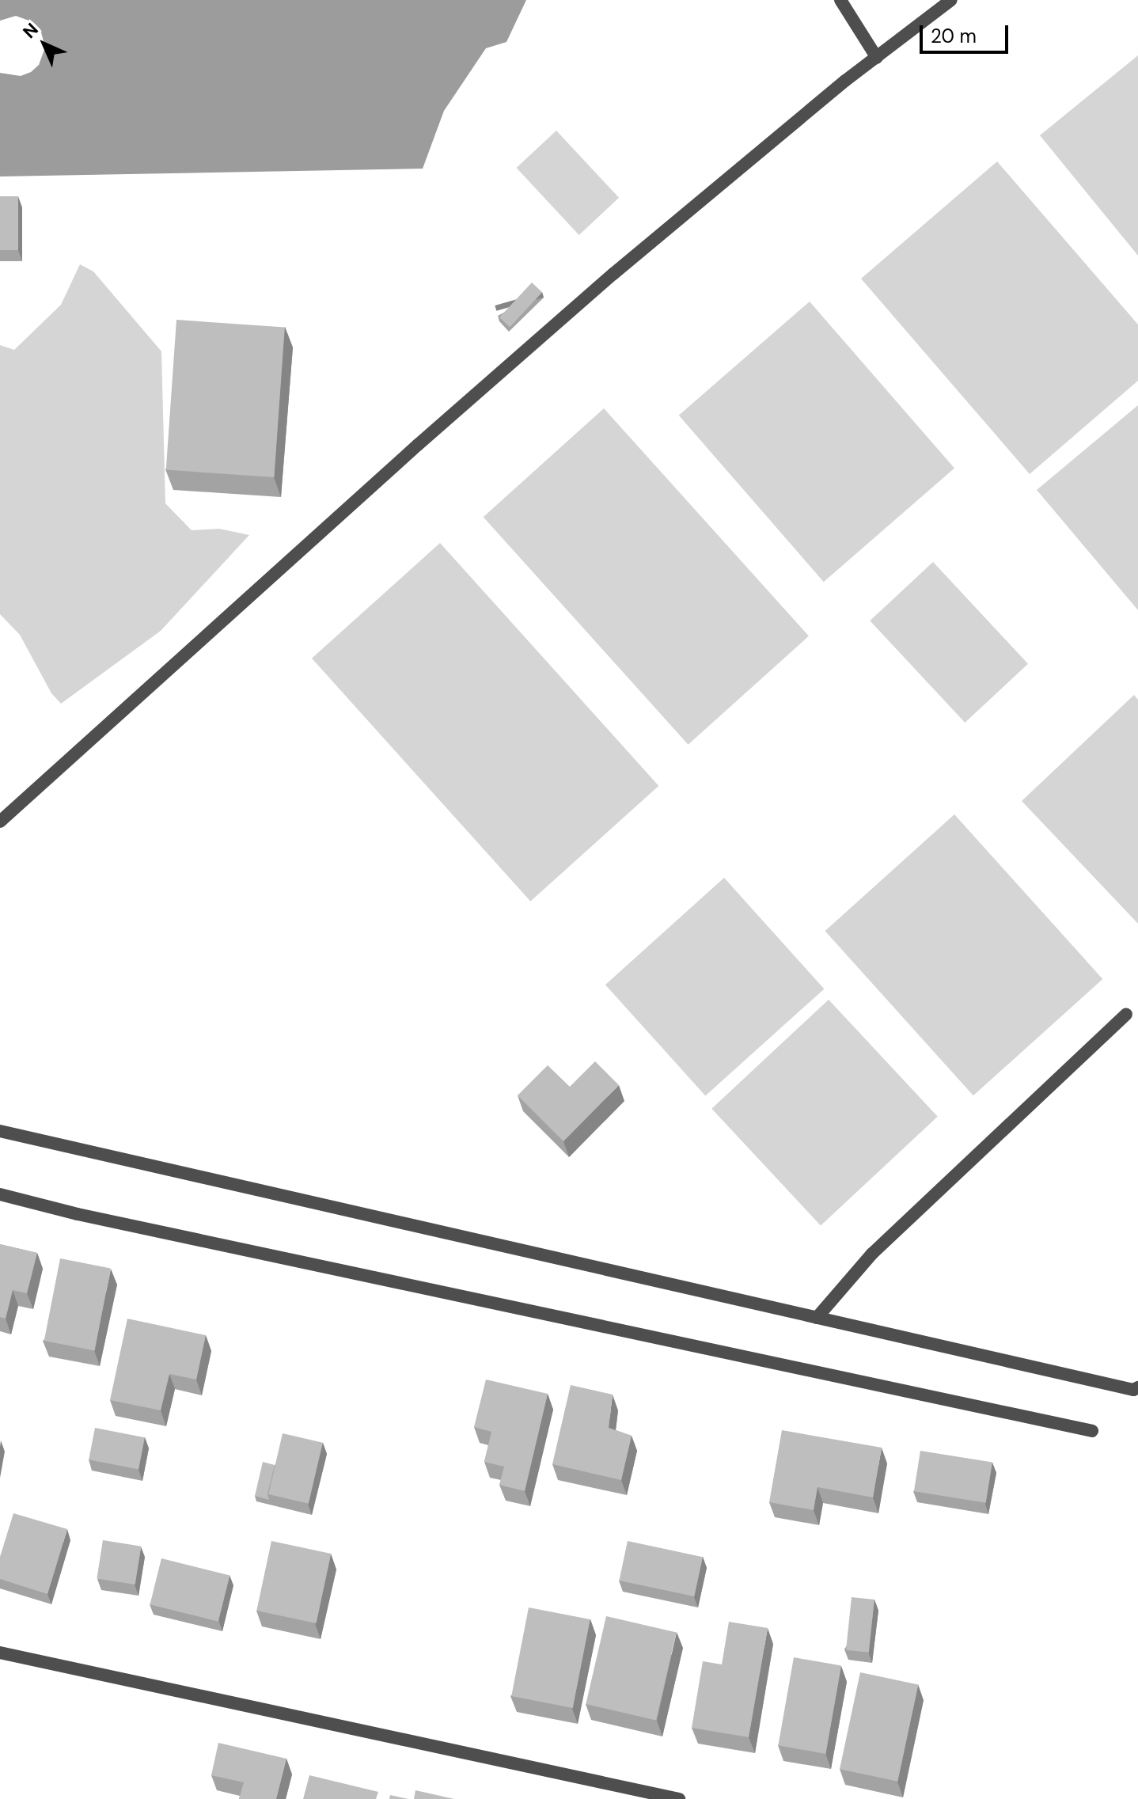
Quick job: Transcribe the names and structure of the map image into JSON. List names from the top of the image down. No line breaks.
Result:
{"scale_bar":"20 m","north":"top left"}
